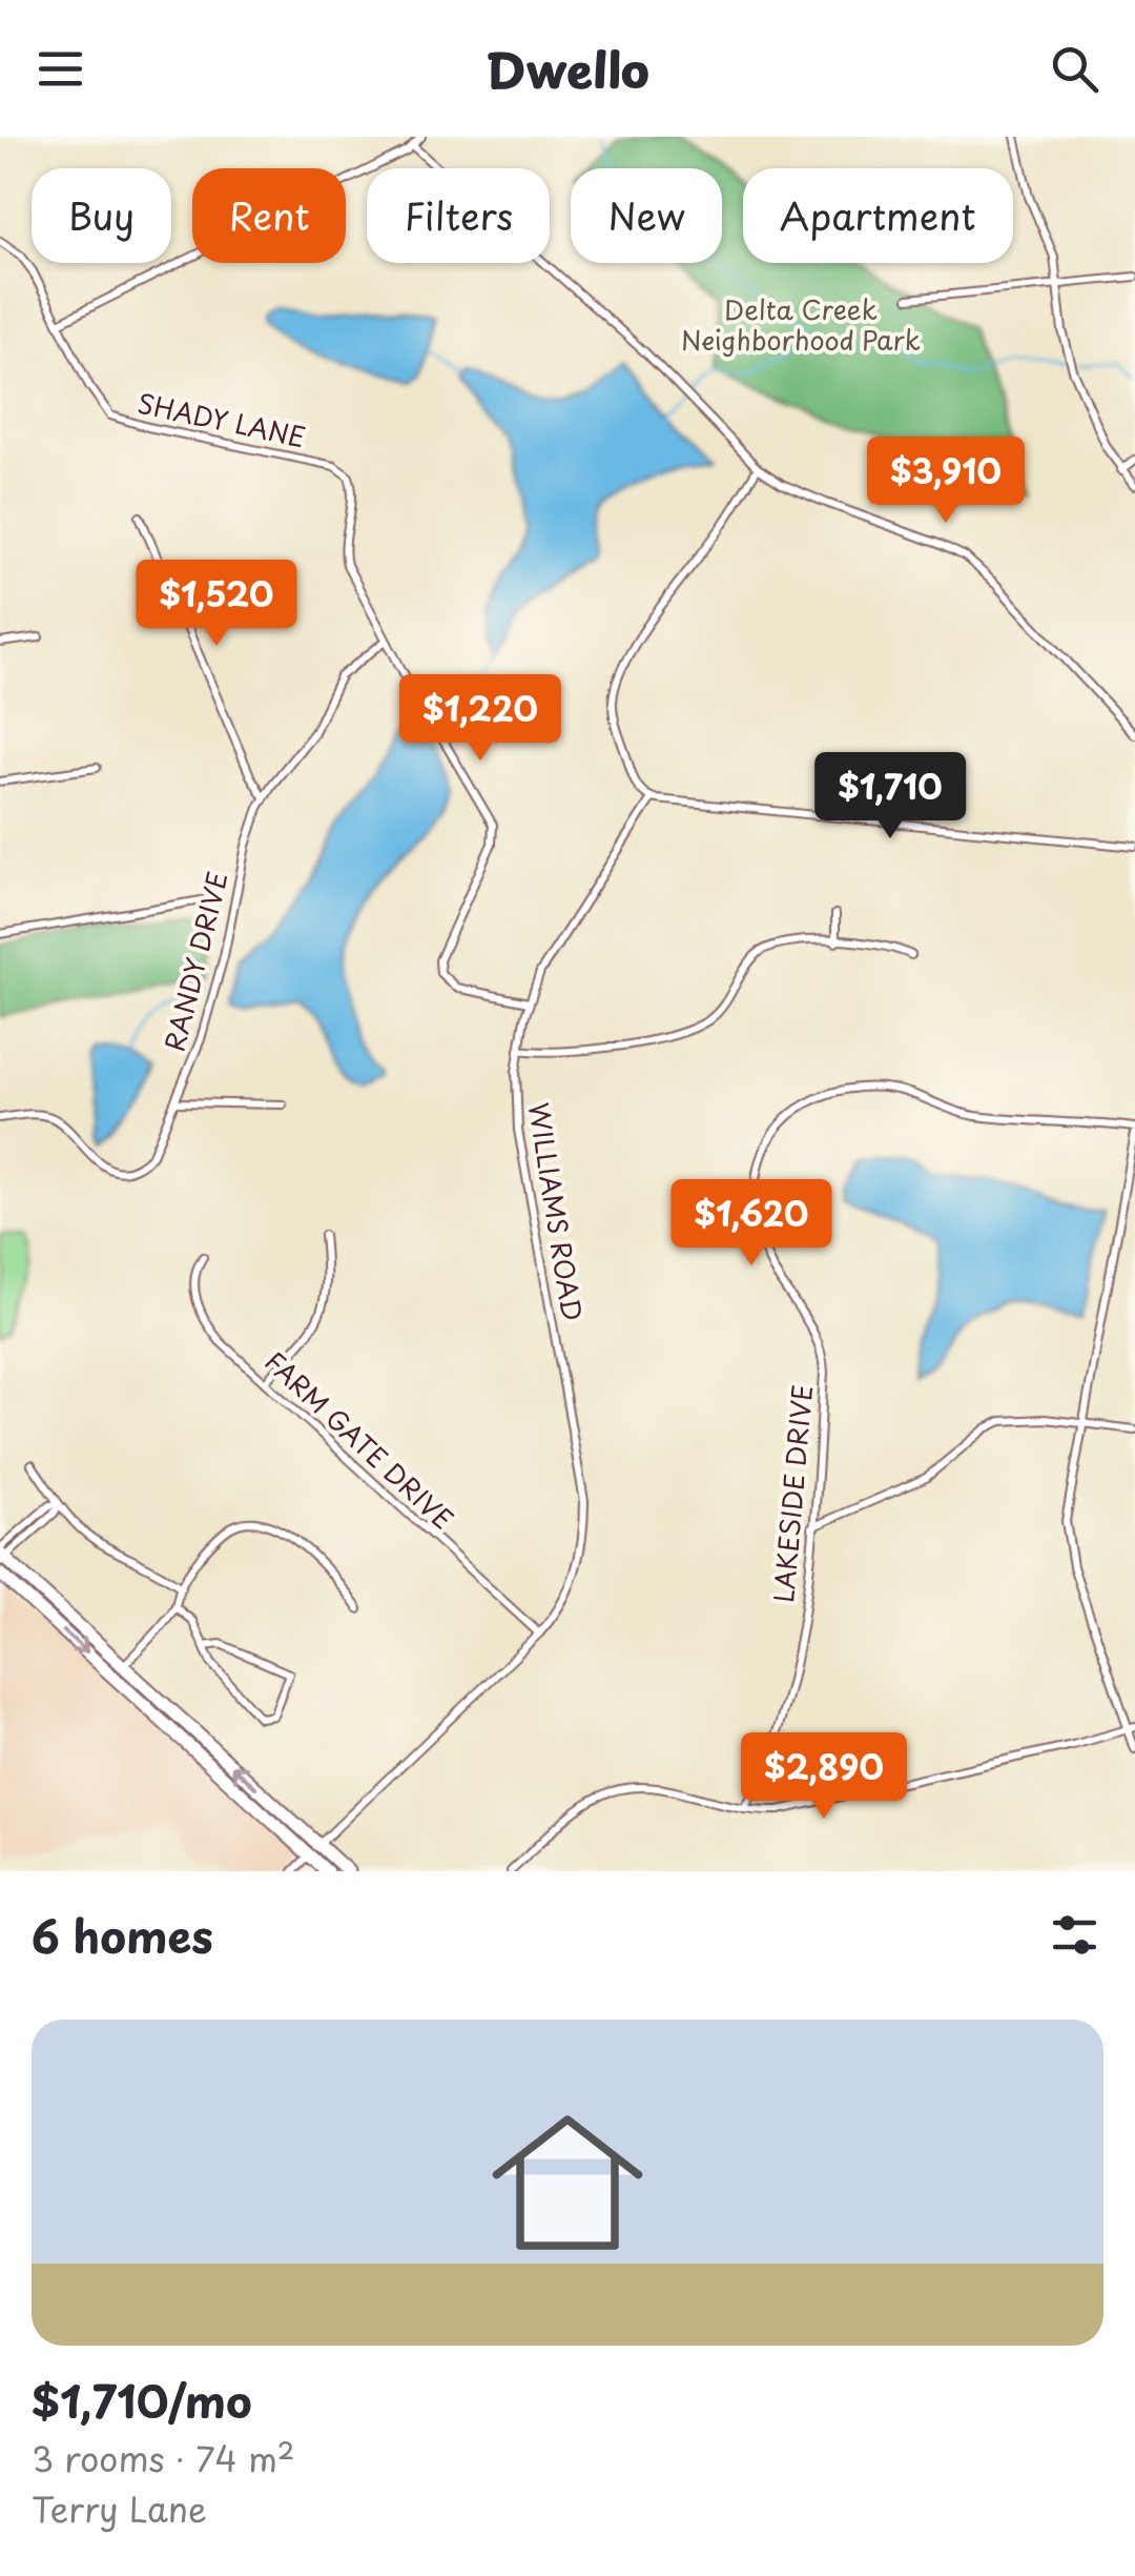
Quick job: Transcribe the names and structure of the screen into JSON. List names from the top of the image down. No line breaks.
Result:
{"streets":{"street":["SHADY LANE","RANDY DRIVE","WILLIAMS ROAD","FARM GATE DRIVE","LAKESIDE DRIVE"]},"crossings":[["SHADY LANE","RANDY DRIVE"],["WILLIAMS ROAD","FARM GATE DRIVE"]],"parks":["Delta Creek Neighborhood Park"],"page":{"header":"Dwello","chip":["Buy","Rent","Filters","New","Apartment"],"price":["$3,910","$1,520","$1,220","$1,710","$1,620","$2,890"],"heading":"6 homes","list":[{"name":"$1,710/mo","note":"3 rooms · 74 m² · Terry Lane"}]}}
